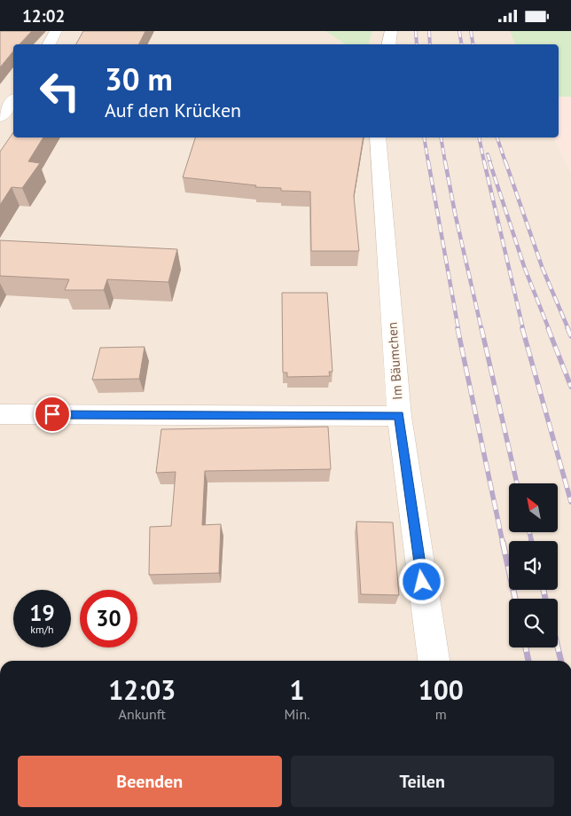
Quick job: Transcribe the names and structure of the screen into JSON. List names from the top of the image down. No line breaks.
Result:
{"streets":{"street":["Im Bäumchen"]},"north":"top left","page":{"status":"12:02","turn":["30 m","Auf den Krücken"],"speed":"19 km/h","limit":"30","eta":["12:03","Ankunft","1","Min.","100","m"],"buttons":["Beenden","Teilen"]}}
